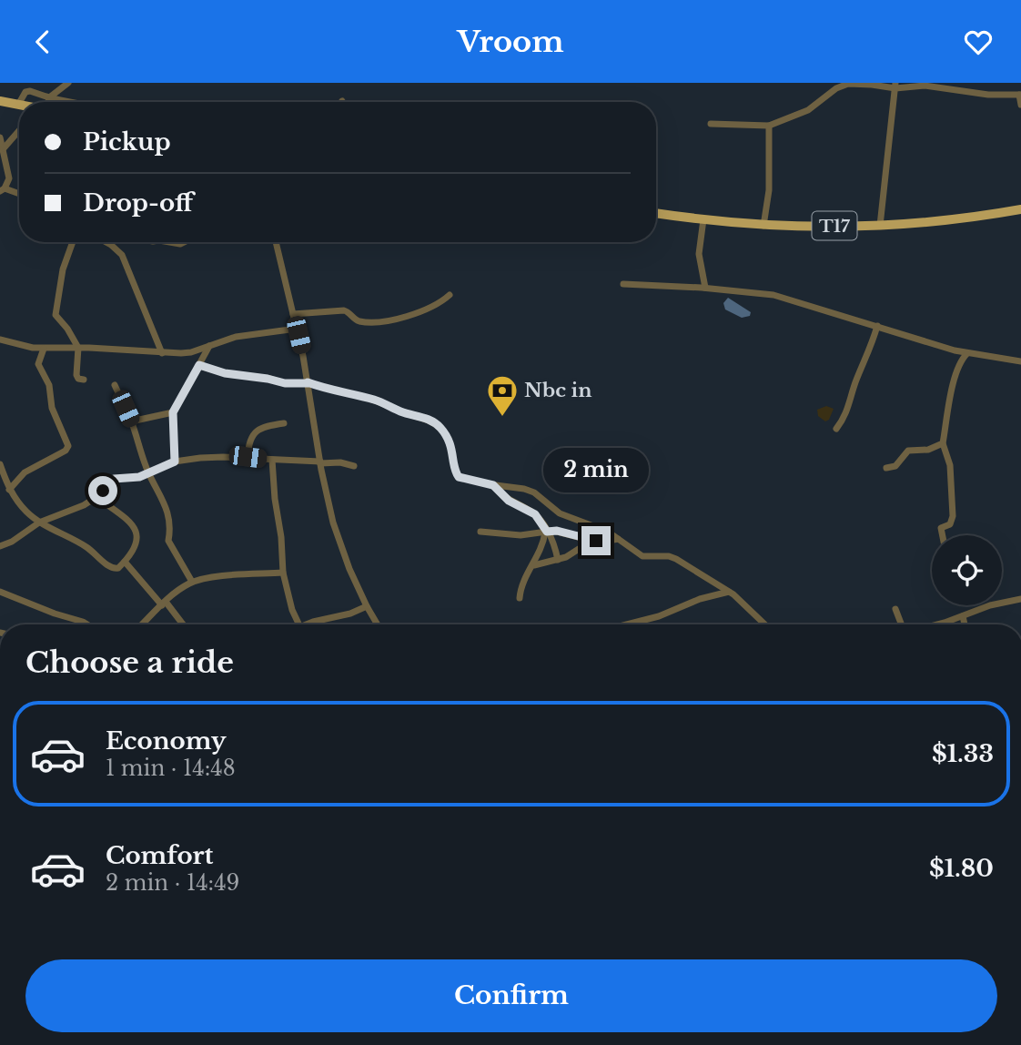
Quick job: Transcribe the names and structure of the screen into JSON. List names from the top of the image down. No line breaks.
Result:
{"streets":{"main road":["T17"]},"places":{"bank":["Nbc in"]},"page":{"header":"Vroom","banner":["Pickup","Drop-off"],"bubble":"2 min","heading":"Choose a ride","list":[{"name":"Economy","note":"1 min · 14:48","value":"$1.33"},{"name":"Comfort","note":"2 min · 14:49","value":"$1.80"}],"buttons":"Confirm"}}
